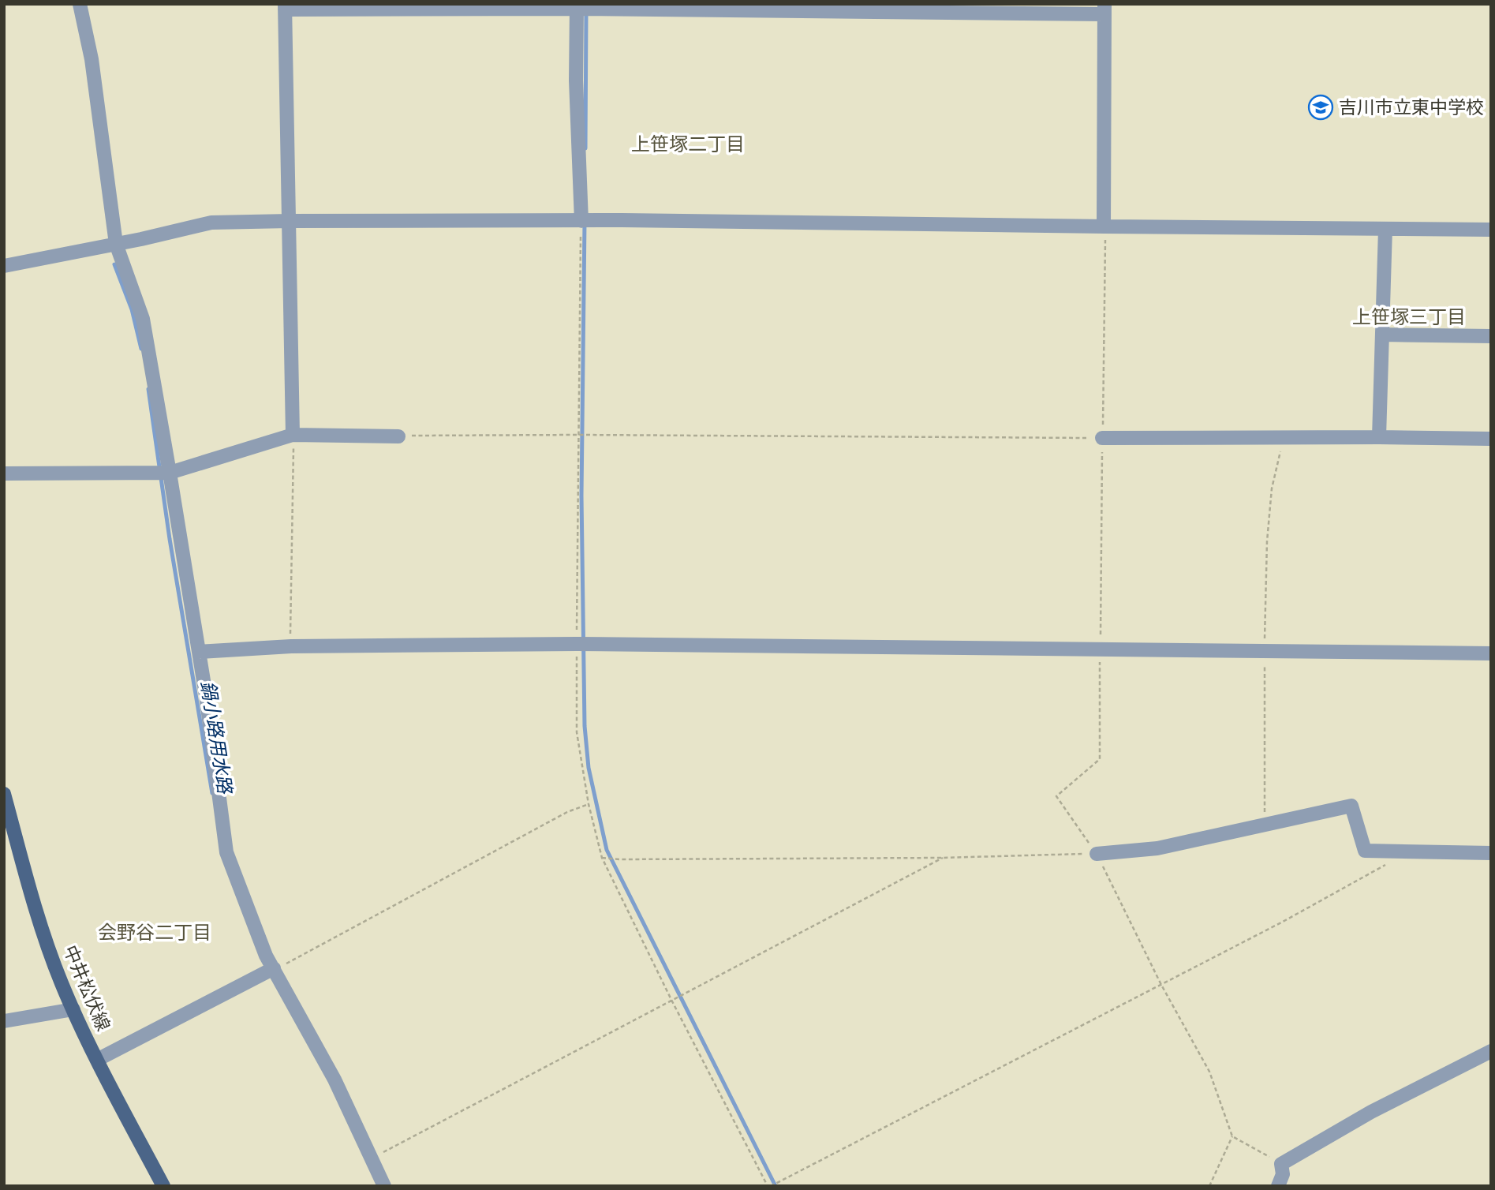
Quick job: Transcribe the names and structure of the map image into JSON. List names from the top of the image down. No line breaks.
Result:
{"streets":{"main road":["中井松伏線"]},"districts":["上笹塚二丁目","上笹塚三丁目","会野谷二丁目"],"water":["鍋小路用水路"],"places":{"school or university":["吉川市立東中学校"]}}
